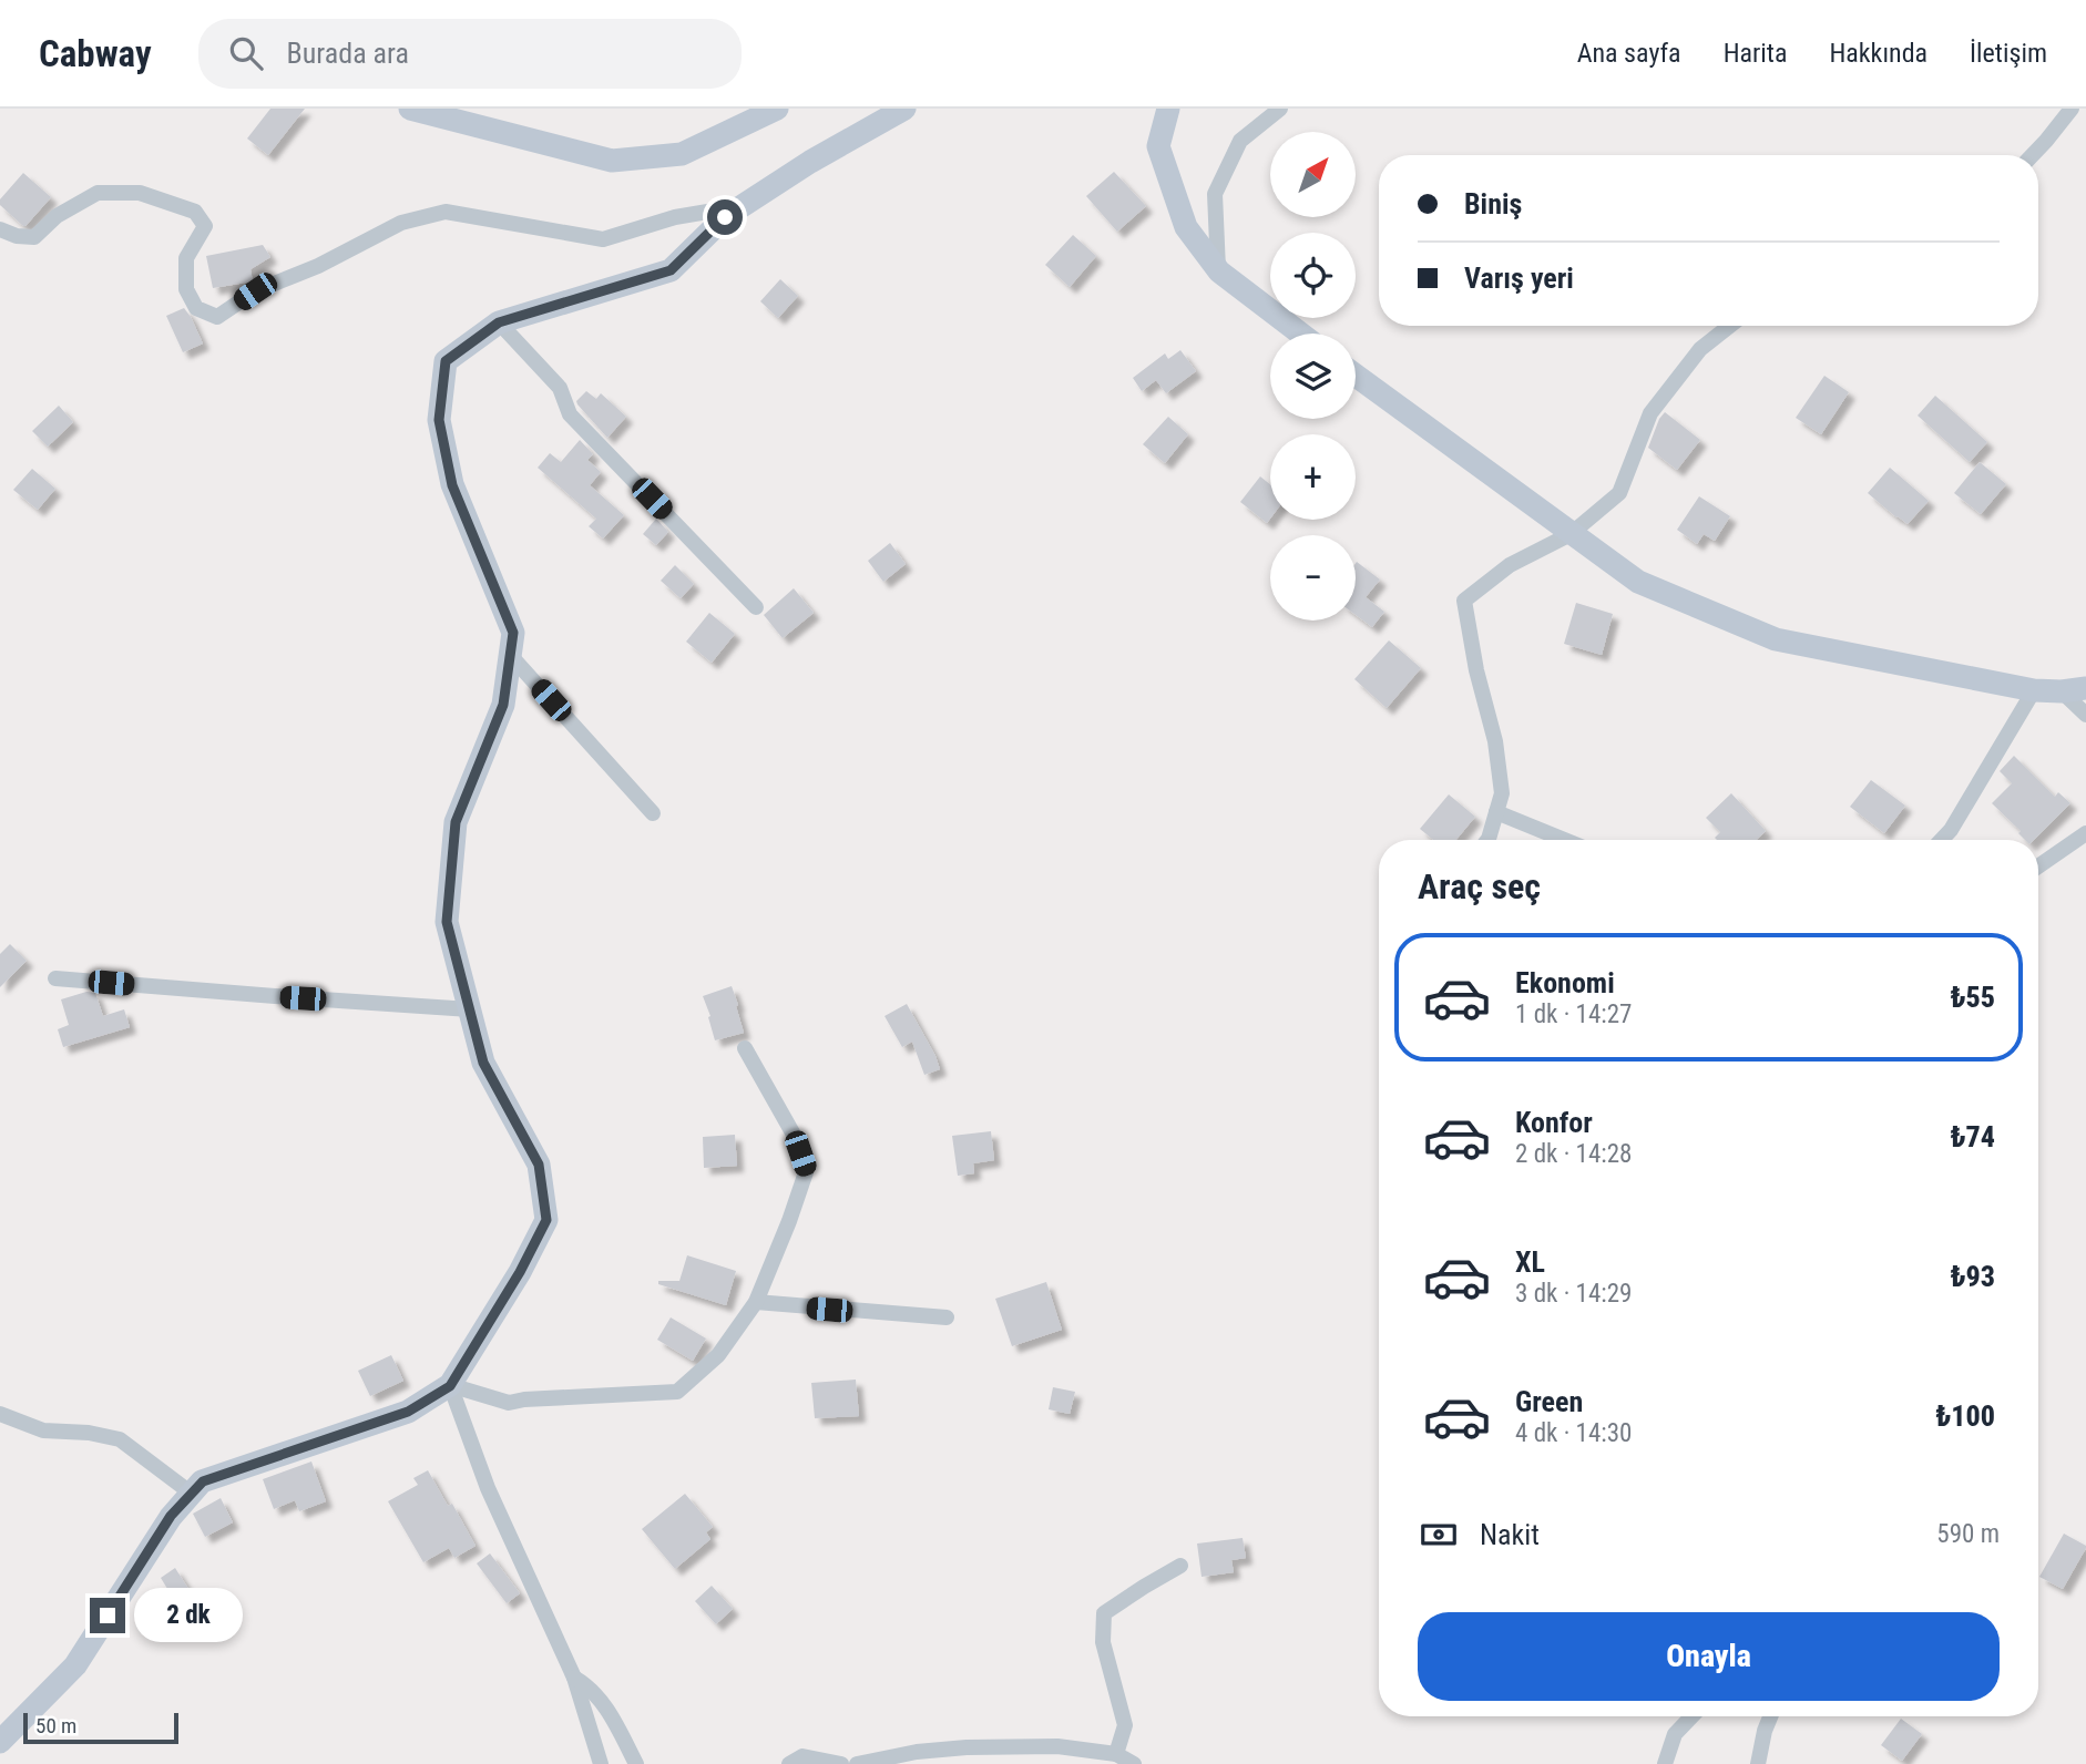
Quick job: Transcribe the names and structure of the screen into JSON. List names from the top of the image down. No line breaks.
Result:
{"scale_bar":"50 m","north":"top right","page":{"header":"Cabway","search":"Burada ara","nav":["Ana sayfa","Harita","Hakkında","İletişim"],"map_buttons":["+","−"],"banner":["Biniş","Varış yeri"],"heading":"Araç seç","list":[{"name":"Ekonomi","note":"1 dk · 14:27","value":"₺55"},{"name":"Konfor","note":"2 dk · 14:28","value":"₺74"},{"name":"XL","note":"3 dk · 14:29","value":"₺93"},{"name":"Green","note":"4 dk · 14:30","value":"₺100"}],"pay":["Nakit","590 m"],"bubble":"2 dk","buttons":"Onayla","scale":"50 m"}}
